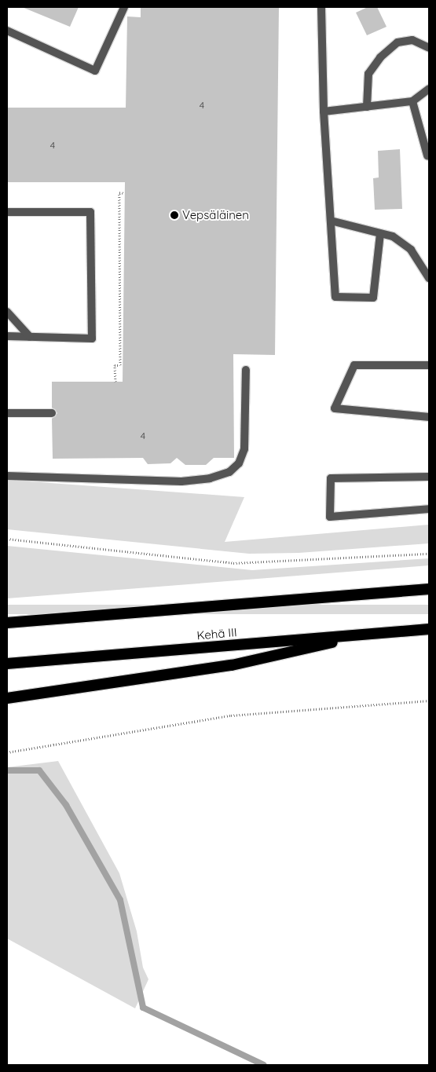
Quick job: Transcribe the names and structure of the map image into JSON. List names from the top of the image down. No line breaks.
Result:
{"streets":{"highway":["Kehä III"]},"places":["Vepsäläinen"],"house_numbers":["4","4","4"]}
